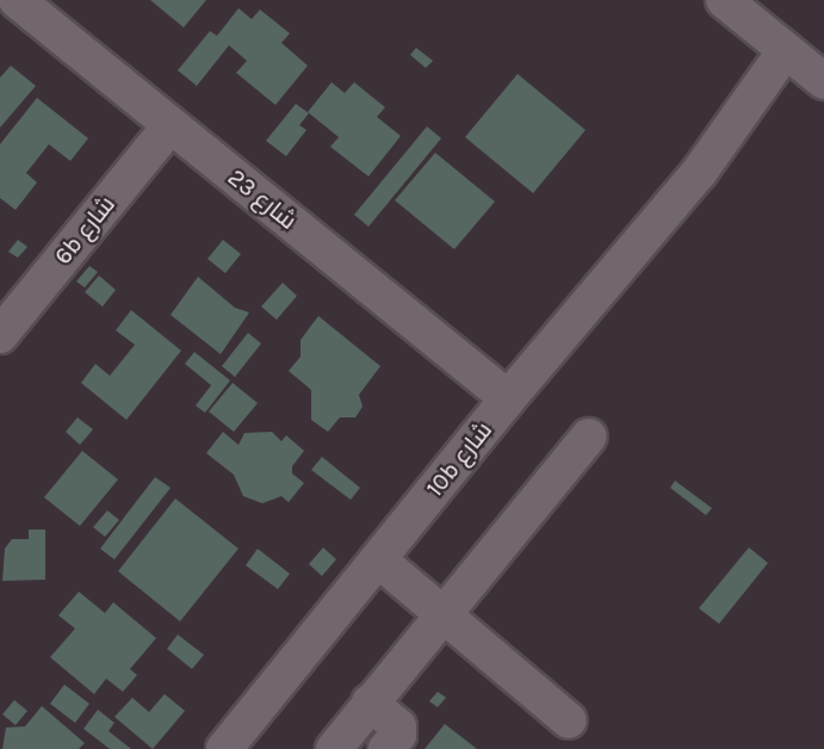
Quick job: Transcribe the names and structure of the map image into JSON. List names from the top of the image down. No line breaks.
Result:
{"streets":{"street":["شارع 23","6b شارع","10b شارع"]},"crossings":[["شارع 23","6b شارع"],["شارع 23","10b شارع"]]}
